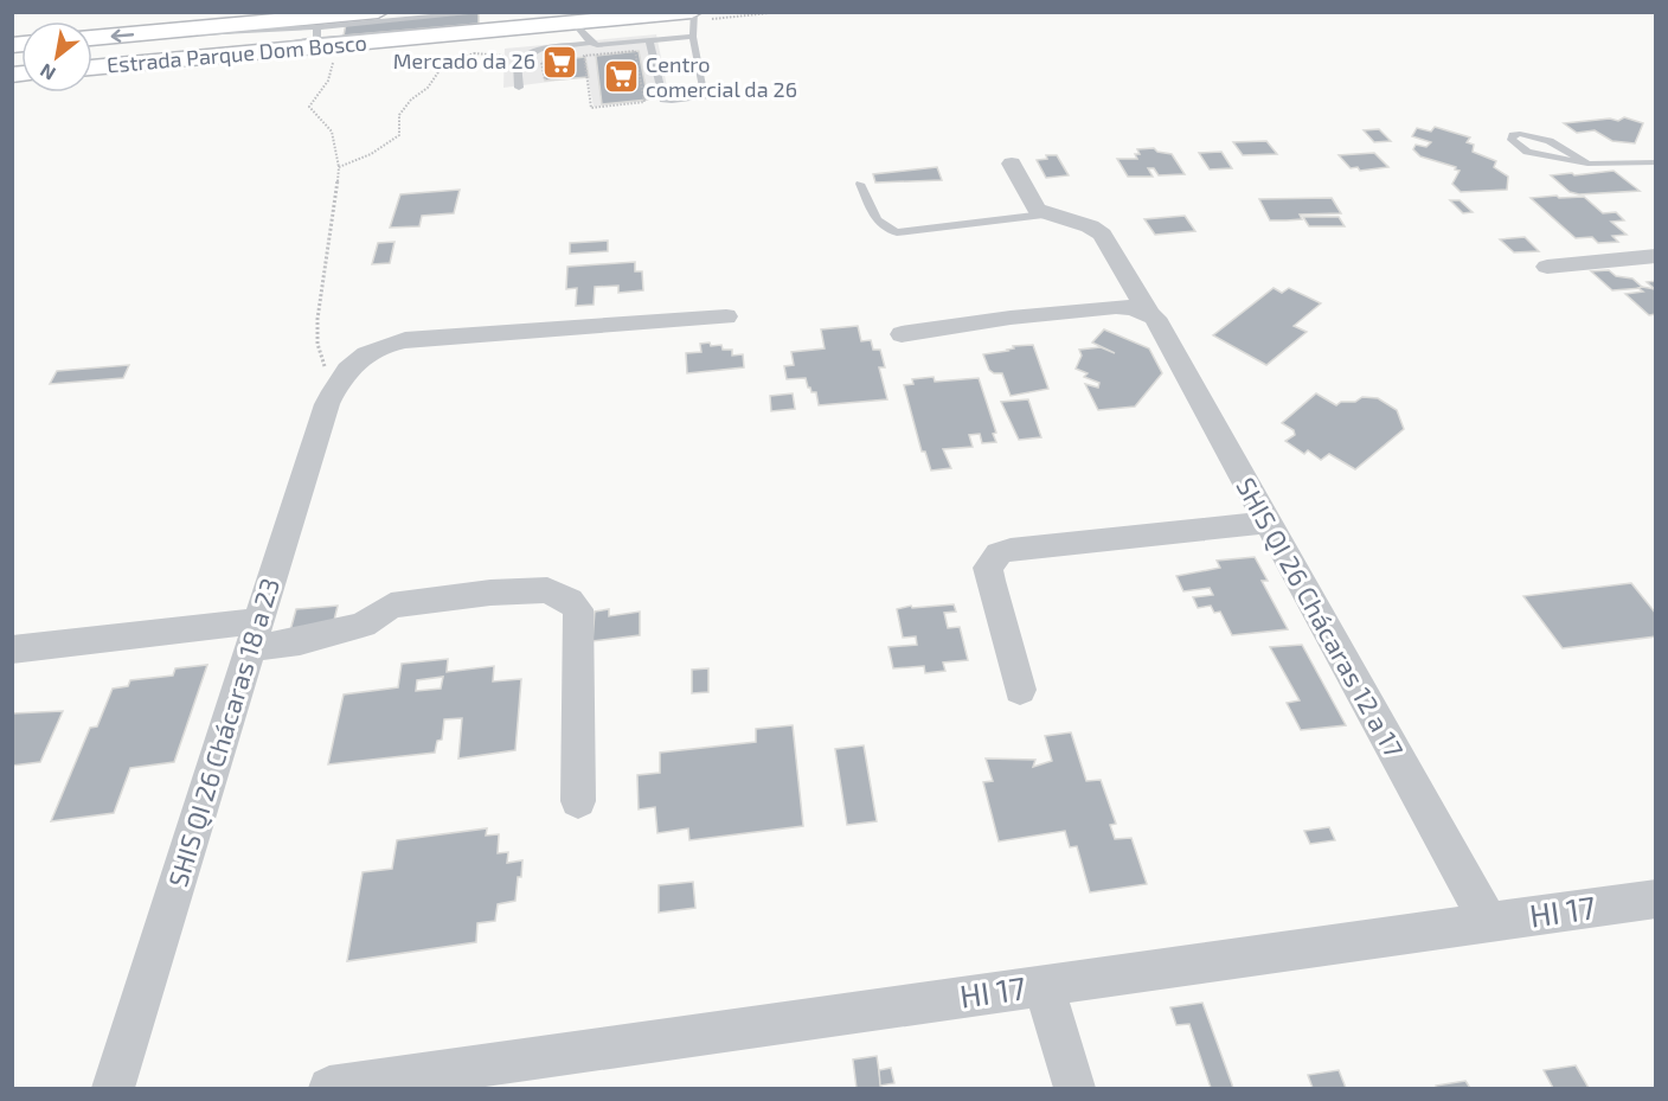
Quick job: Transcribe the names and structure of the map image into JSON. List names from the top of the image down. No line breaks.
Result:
{"streets":{"main road":["Estrada Parque Dom Bosco"],"street":["SHIS QI 26 Chácaras 12 a 17","SHIS QI 26 Chácaras 18 a 23","HI 17"]},"crossings":[["SHIS QI 26 Chácaras 12 a 17","HI 17"]],"places":{"supermarket":["Mercado da 26","Centro comercial da 26"]},"north":"bottom left"}
